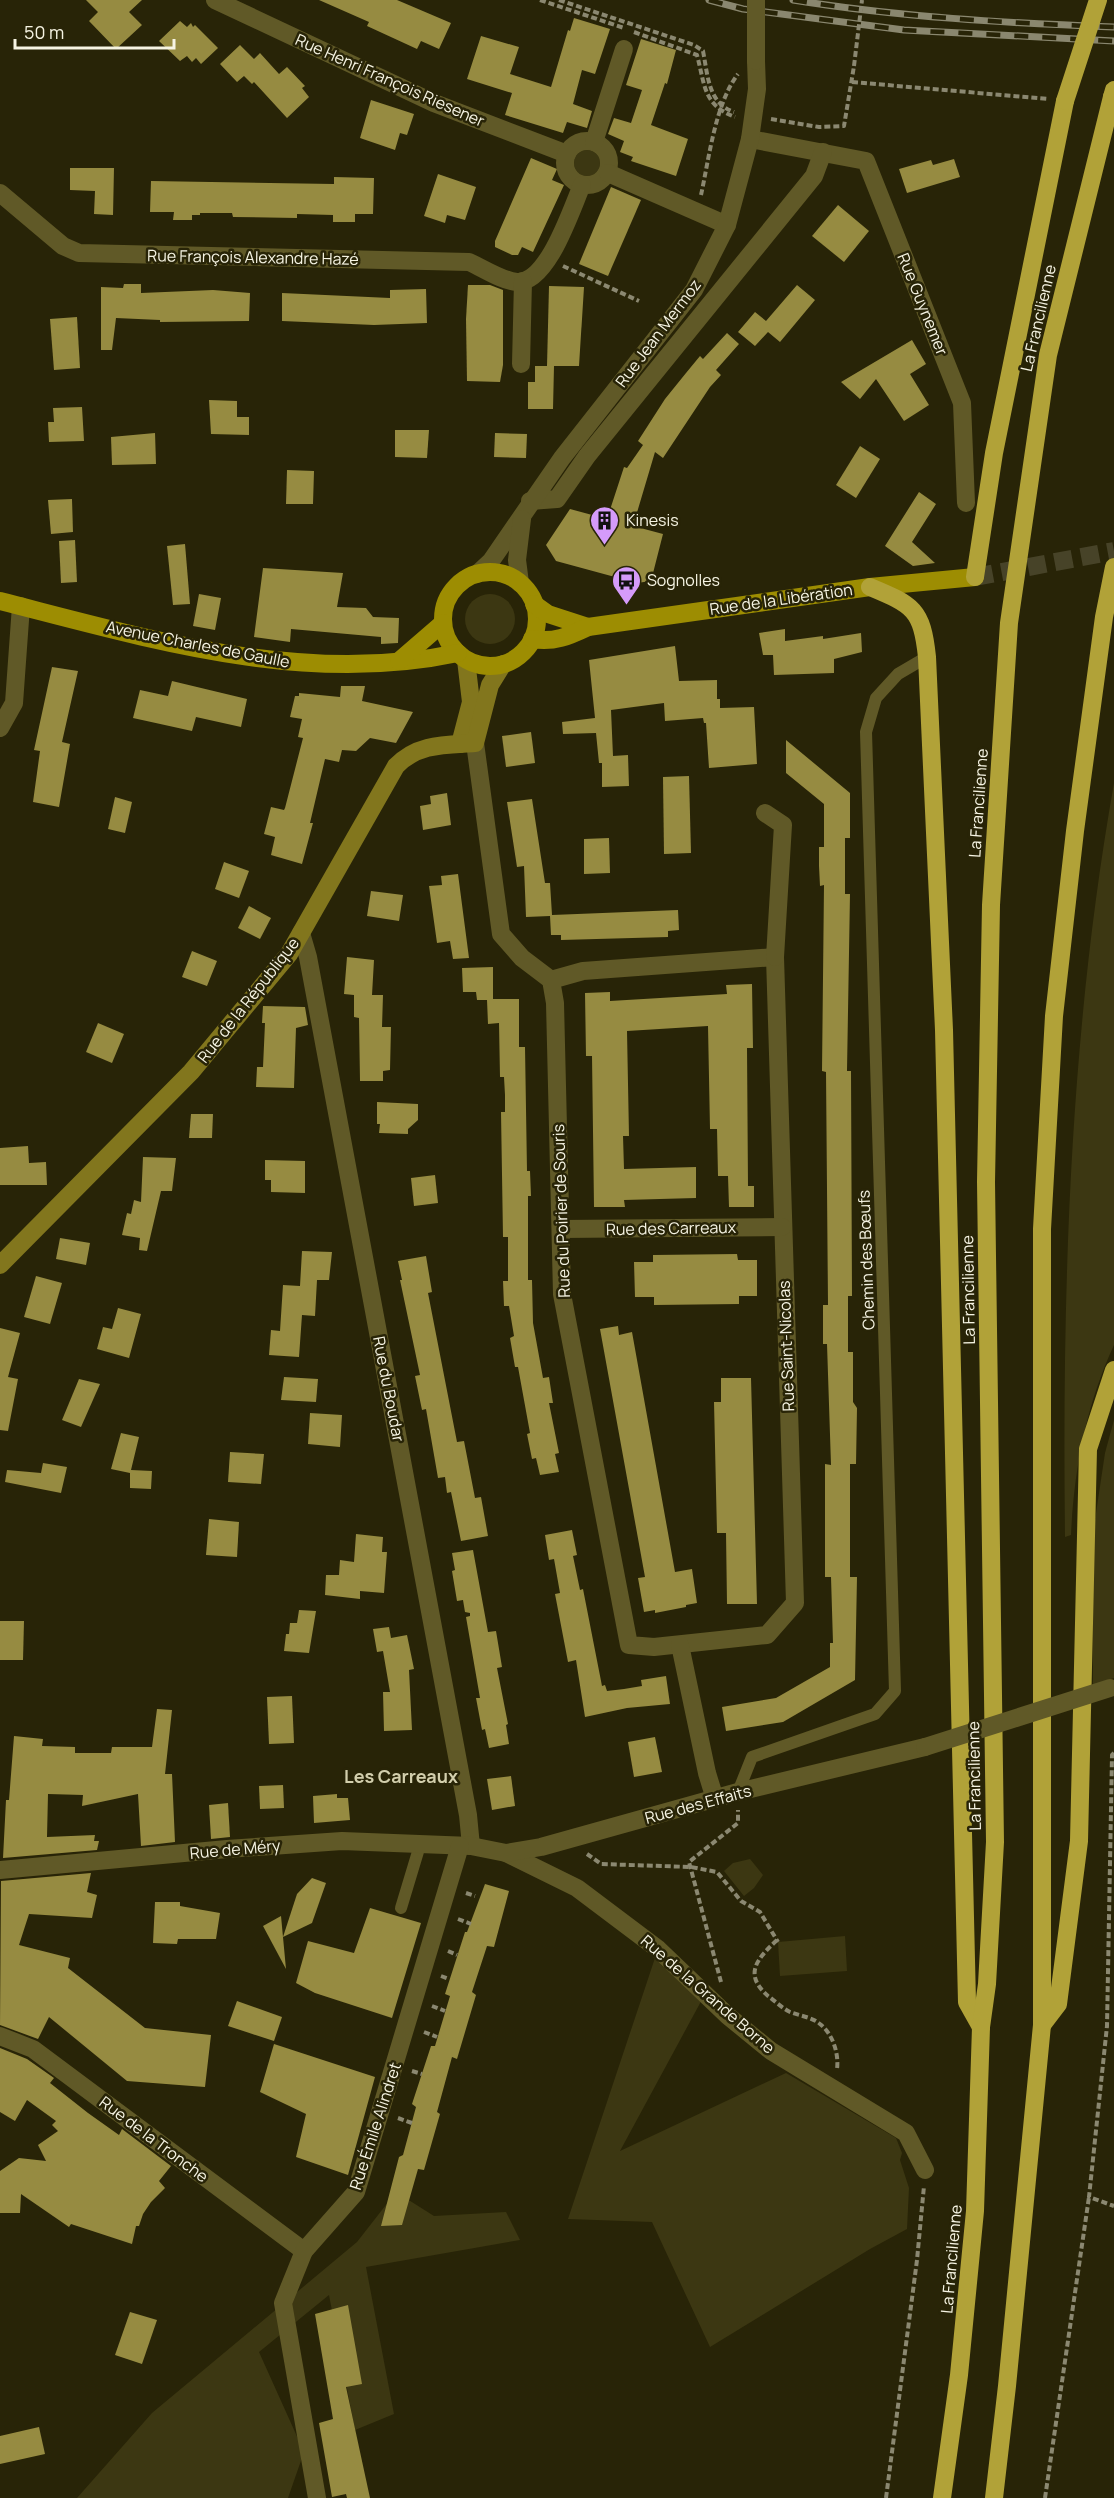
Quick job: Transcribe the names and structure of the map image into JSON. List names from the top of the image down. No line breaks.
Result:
{"streets":{"highway":["La Francilienne"],"main road":["Rue de la Libération","Avenue Charles de Gaulle"],"street":["Rue Henri François Riesener","Rue François Alexandre Hazé","Rue Guynemer","Rue Jean Mermoz","Rue de la République","Rue du Poirier de Souris","Rue des Carreaux","Rue Saint-Nicolas","Rue du Boudar","Rue des Effaits","Rue de Méry","Rue de la Grande Borne","Rue Émile Alindret","Rue de la Tronche"],"lane":["Chemin des Bœufs"]},"crossings":[["Rue Guynemer","Rue Jean Mermoz"],["Rue Jean Mermoz","Rue de la Libération"],["Rue Jean Mermoz","Avenue Charles de Gaulle"],["Rue de la Libération","Avenue Charles de Gaulle"],["Rue de la République","Rue du Boudar"],["Rue du Poirier de Souris","Rue des Carreaux"],["Rue du Poirier de Souris","Rue Saint-Nicolas"],["Rue des Carreaux","Rue Saint-Nicolas"],["Chemin des Bœufs","Rue des Effaits"],["Rue du Boudar","Rue des Effaits"],["Rue du Boudar","Rue de Méry"],["Rue du Boudar","Rue Émile Alindret"],["Rue des Effaits","Rue de Méry"],["Rue des Effaits","Rue de la Grande Borne"],["Rue des Effaits","Rue Émile Alindret"],["Rue de Méry","Rue Émile Alindret"],["Rue Émile Alindret","Rue de la Tronche"]],"districts":["Les Carreaux"],"places":{"building":["Kinesis"],"bus stop":["Sognolles"]},"scale_bar":"50 m"}
